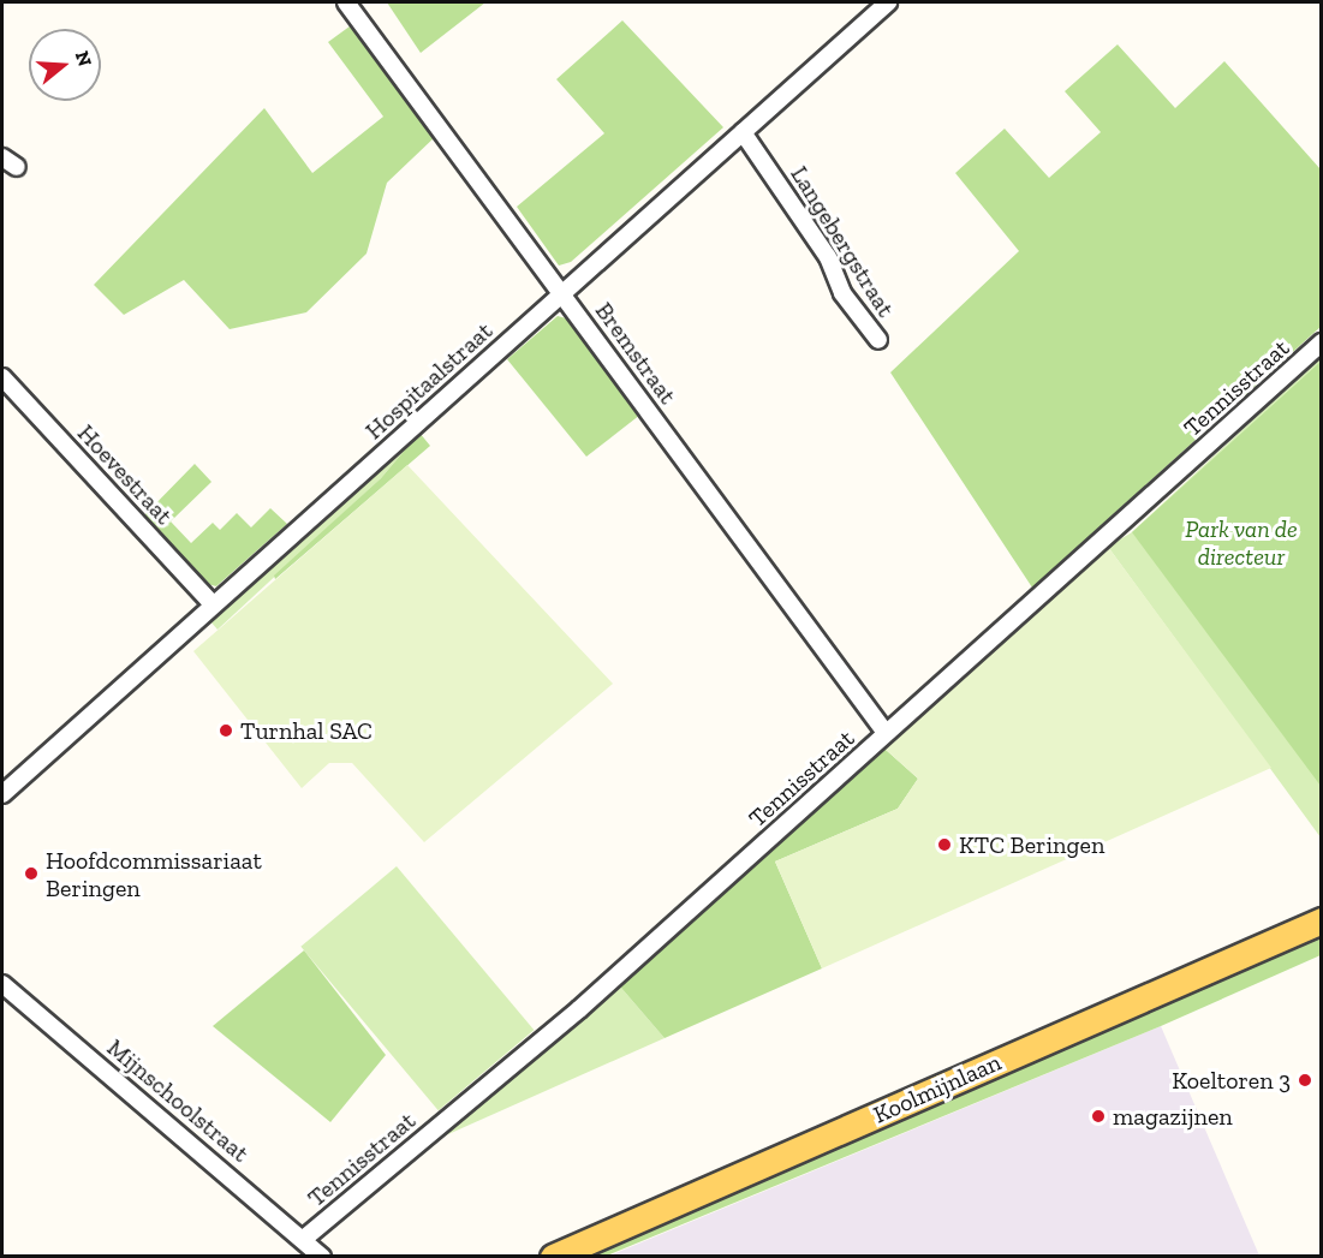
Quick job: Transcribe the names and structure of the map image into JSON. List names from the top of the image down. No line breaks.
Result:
{"streets":{"main road":["Koolmijnlaan"],"street":["Langebergstraat","Bremstraat","Hospitaalstraat","Tennisstraat","Hoevestraat","Mijnschoolstraat"]},"crossings":[["Langebergstraat","Hospitaalstraat"],["Bremstraat","Hospitaalstraat"],["Bremstraat","Tennisstraat"],["Hospitaalstraat","Hoevestraat"],["Tennisstraat","Mijnschoolstraat"]],"parks":["Park van de directeur"],"places":["Turnhal SAC","KTC Beringen","Hoofdcommissariaat Beringen","Koeltoren 3","magazijnen"],"north":"right"}
